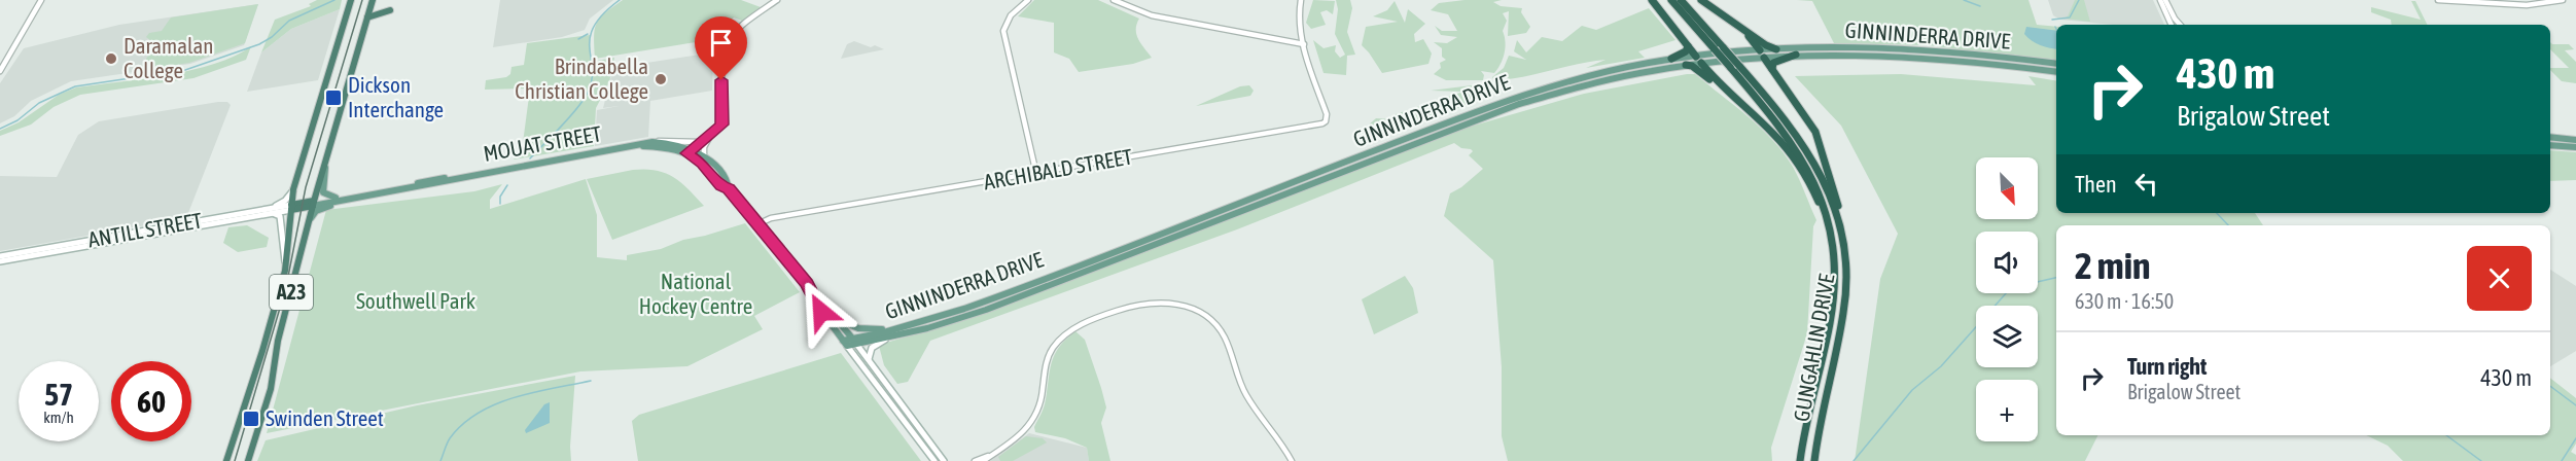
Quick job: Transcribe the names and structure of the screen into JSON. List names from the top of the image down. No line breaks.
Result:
{"streets":{"highway":["MOUAT STREET","A23","GUNGAHLIN DRIVE"],"main road":["GINNINDERRA DRIVE","ANTILL STREET"],"street":["ARCHIBALD STREET"]},"crossings":[["GINNINDERRA DRIVE","MOUAT STREET"],["MOUAT STREET","ARCHIBALD STREET"],["MOUAT STREET","ANTILL STREET"],["MOUAT STREET","A23"],["ANTILL STREET","A23"]],"parks":["National Hockey Centre","Southwell Park"],"places":{"other":["Daramalan College","Brindabella Christian College"],"transit":["Dickson Interchange","Swinden Street"]},"north":"bottom right","page":{"turn":["430 m","Brigalow Street"],"then":"Then","map_buttons":"+","heading":["2 min","630 m · 16:50"],"list":[{"name":"Turn right","note":"Brigalow Street","value":"430 m"}],"speed":"57 km/h","limit":"60"}}
